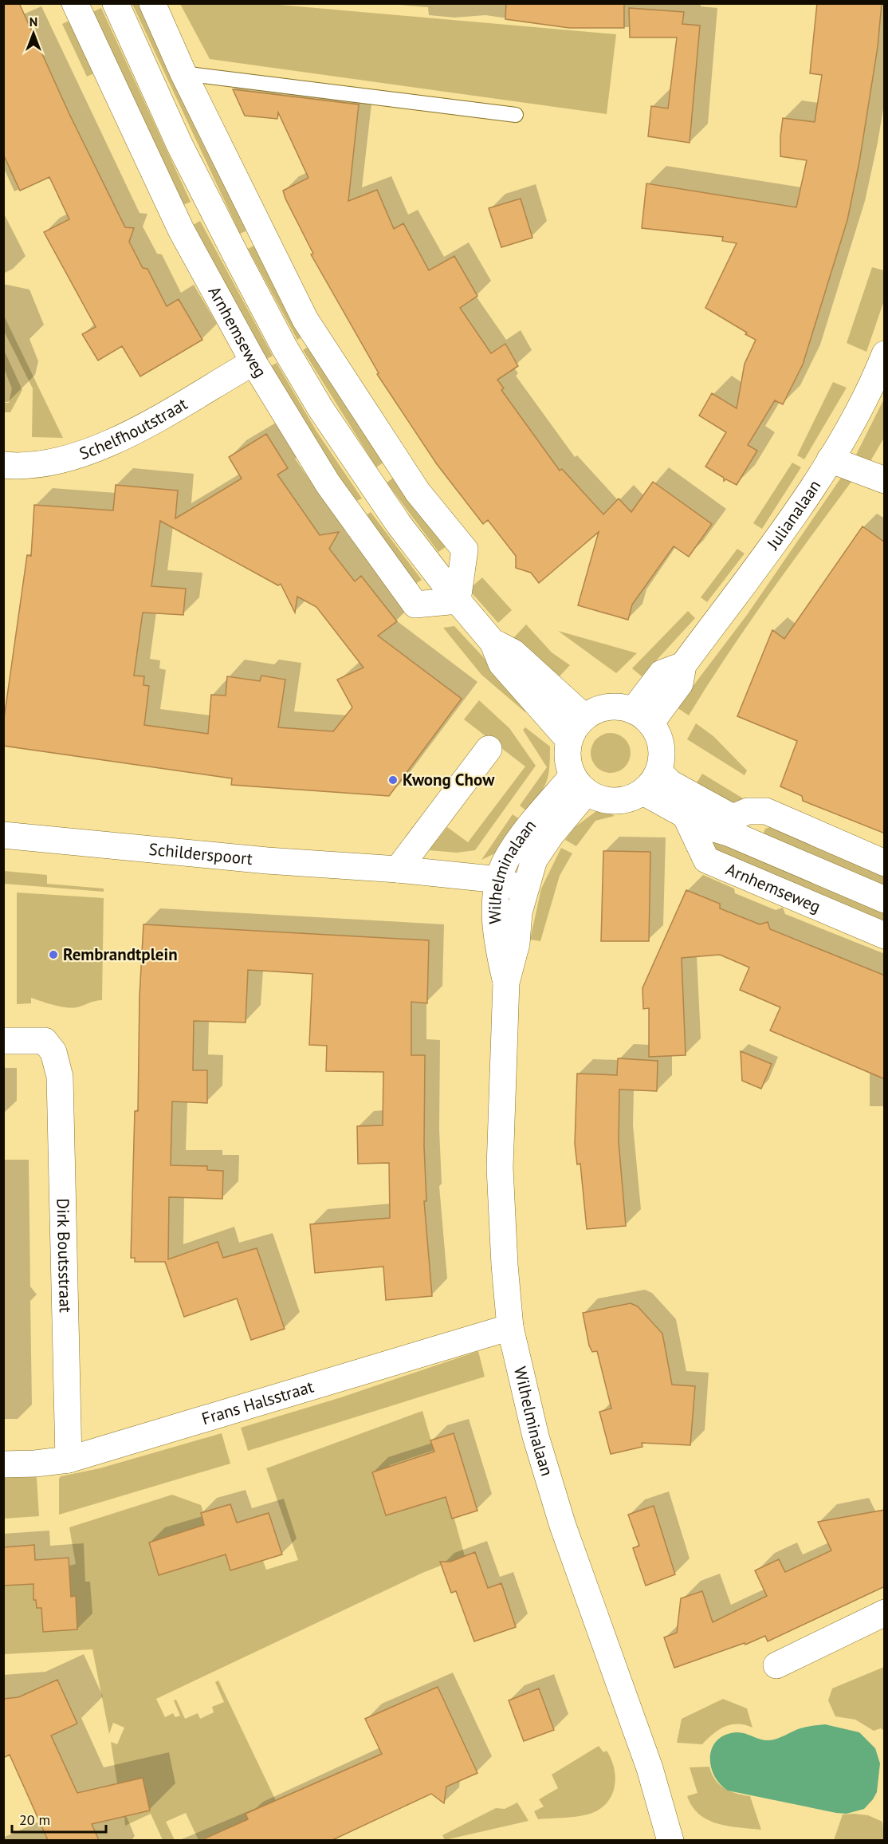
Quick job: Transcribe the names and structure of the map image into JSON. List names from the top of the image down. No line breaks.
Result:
{"streets":{"street":["Arnhemseweg","Schelfhoutstraat","Julianalaan","Schilderspoort","Wilhelminalaan","Dirk Boutsstraat","Frans Halsstraat"]},"crossings":[["Arnhemseweg","Schelfhoutstraat"],["Arnhemseweg","Julianalaan"],["Arnhemseweg","Wilhelminalaan"],["Julianalaan","Wilhelminalaan"],["Schilderspoort","Wilhelminalaan"],["Wilhelminalaan","Frans Halsstraat"],["Dirk Boutsstraat","Frans Halsstraat"]],"places":["Kwong Chow","Rembrandtplein"],"scale_bar":"20 m","north":"top"}
